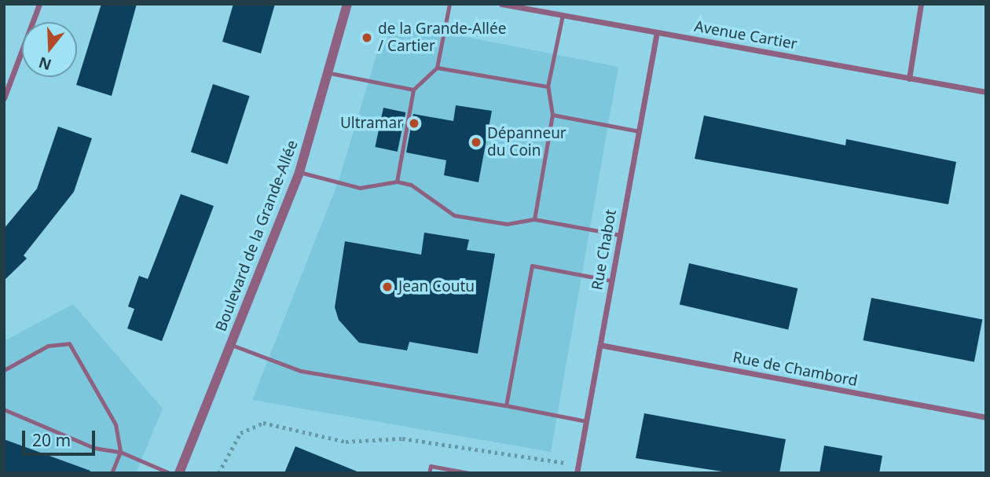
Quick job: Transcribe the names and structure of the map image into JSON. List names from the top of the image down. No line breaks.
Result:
{"streets":{"street":["Avenue Cartier","Boulevard de la Grande-Allée","Rue Chabot","Rue de Chambord"]},"crossings":[["Avenue Cartier","Rue Chabot"],["Rue Chabot","Rue de Chambord"]],"places":["de la Grande-Allée / Cartier","Ultramar","Dépanneur du Coin","Jean Coutu"],"scale_bar":"20 m","north":"bottom"}
